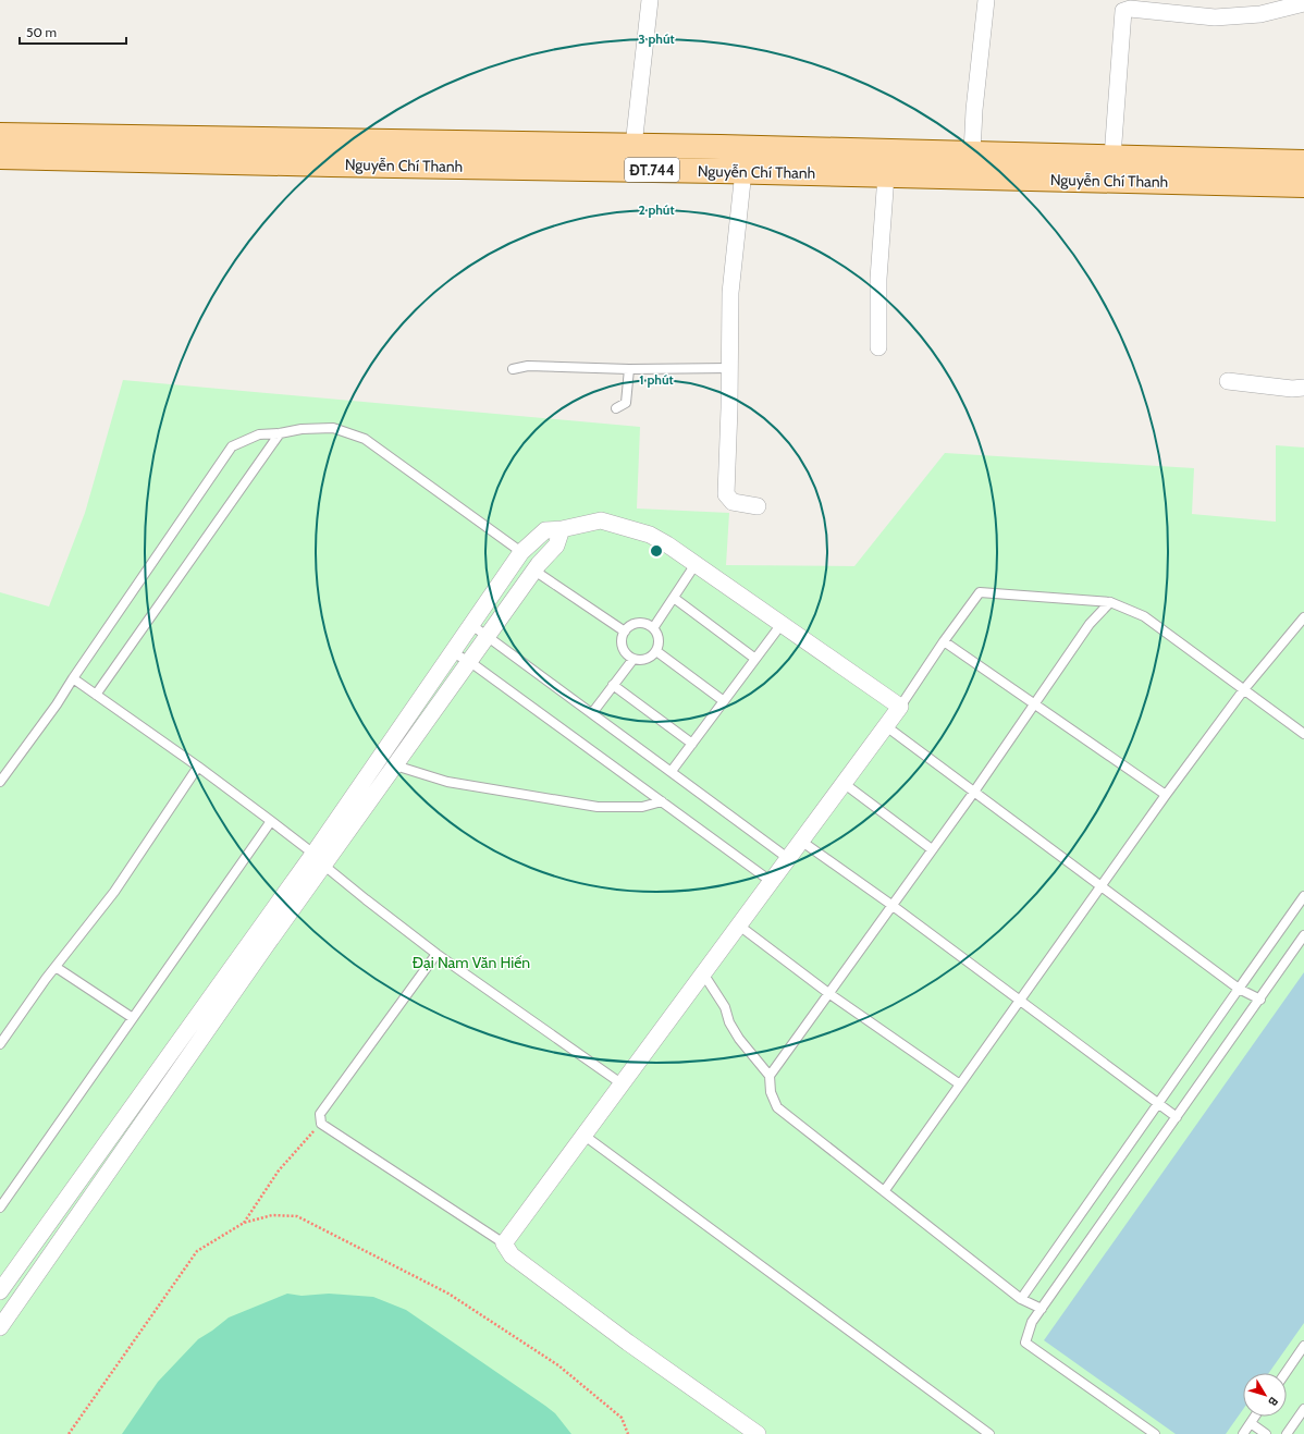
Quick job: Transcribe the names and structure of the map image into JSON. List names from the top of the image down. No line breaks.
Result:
{"streets":{"main road":["Nguyễn Chí Thanh","ĐT.744"]},"parks":["Đại Nam Văn Hiến"],"scale_bar":"50 m","north":"bottom right","rings":["3 phút","2 phút","1 phút"]}
